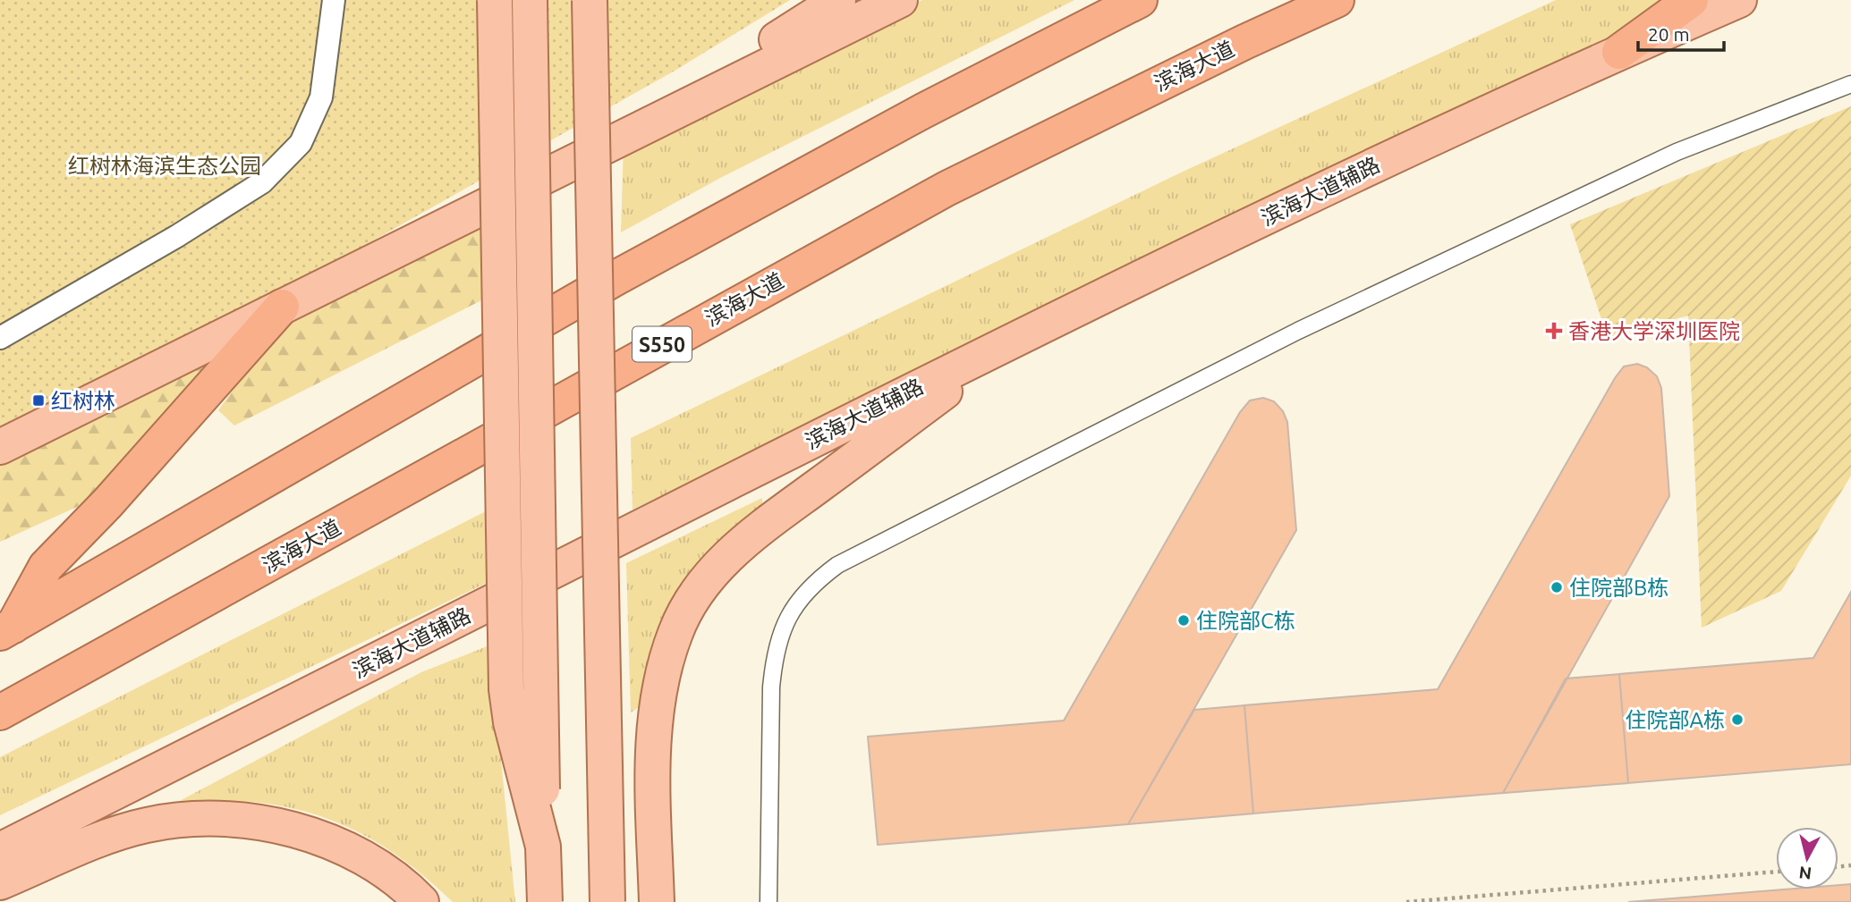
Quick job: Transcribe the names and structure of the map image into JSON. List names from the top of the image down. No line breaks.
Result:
{"streets":{"highway":["滨海大道","S550"],"main road":["滨海大道辅路"]},"parks":["红树林海滨生态公园"],"places":{"health":["香港大学深圳医院"],"transit":["红树林"],"other":["住院部B栋","住院部C栋","住院部A栋"]},"scale_bar":"20 m","north":"bottom"}
